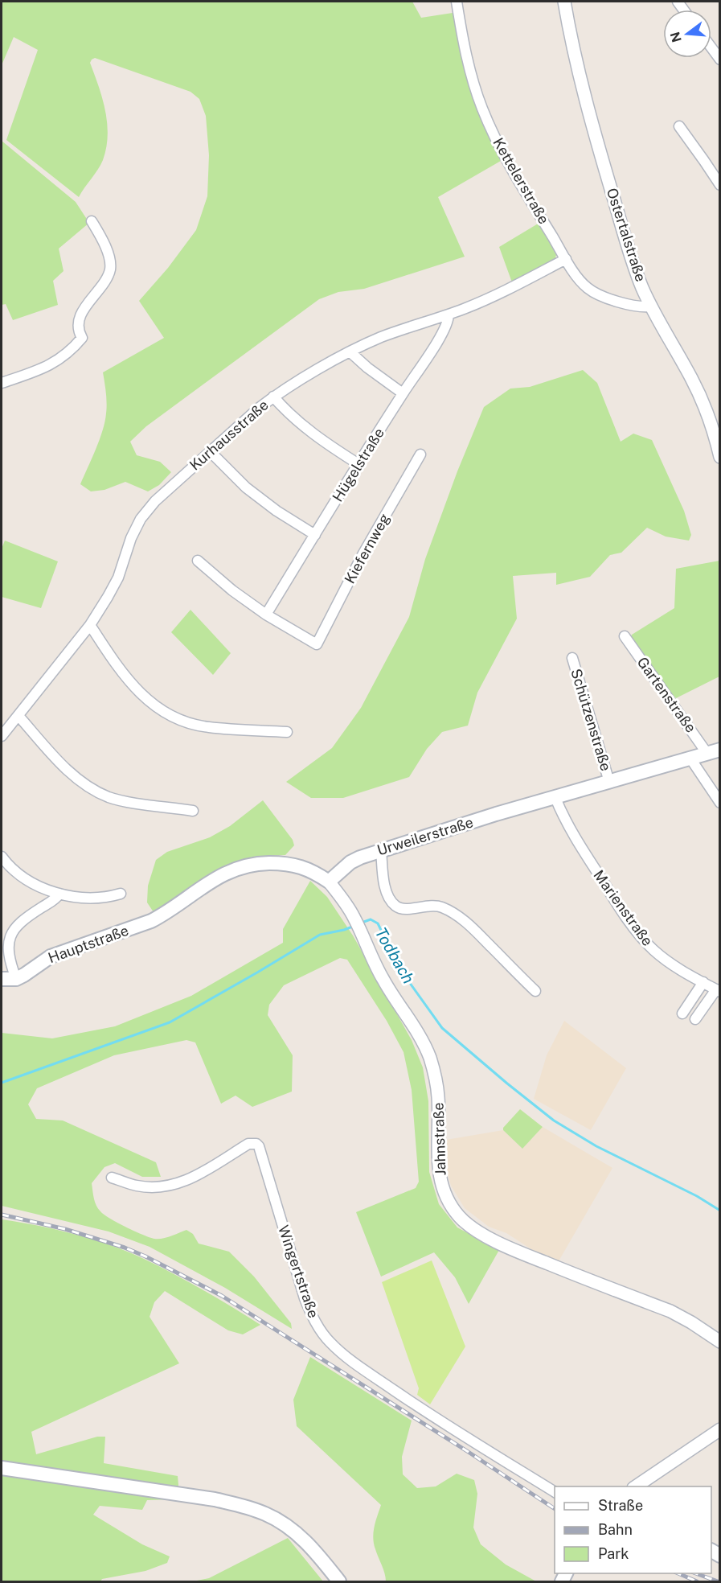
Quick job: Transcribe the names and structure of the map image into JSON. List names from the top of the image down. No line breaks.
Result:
{"streets":{"main road":["Urweilerstraße","Hauptstraße"],"street":["Kettelerstraße","Ostertalstraße","Kurhausstraße","Hügelstraße","Kiefernweg","Gartenstraße","Schützenstraße","Marienstraße","Jahnstraße","Wingertstraße"]},"crossings":[["Kettelerstraße","Ostertalstraße"],["Kettelerstraße","Kurhausstraße"],["Kurhausstraße","Hügelstraße"],["Hügelstraße","Kiefernweg"],["Gartenstraße","Urweilerstraße"],["Schützenstraße","Urweilerstraße"],["Urweilerstraße","Marienstraße"],["Urweilerstraße","Hauptstraße"],["Urweilerstraße","Jahnstraße"],["Hauptstraße","Jahnstraße"]],"water":["Todbach"],"legend":["Straße","Bahn","Park"],"north":"left"}
